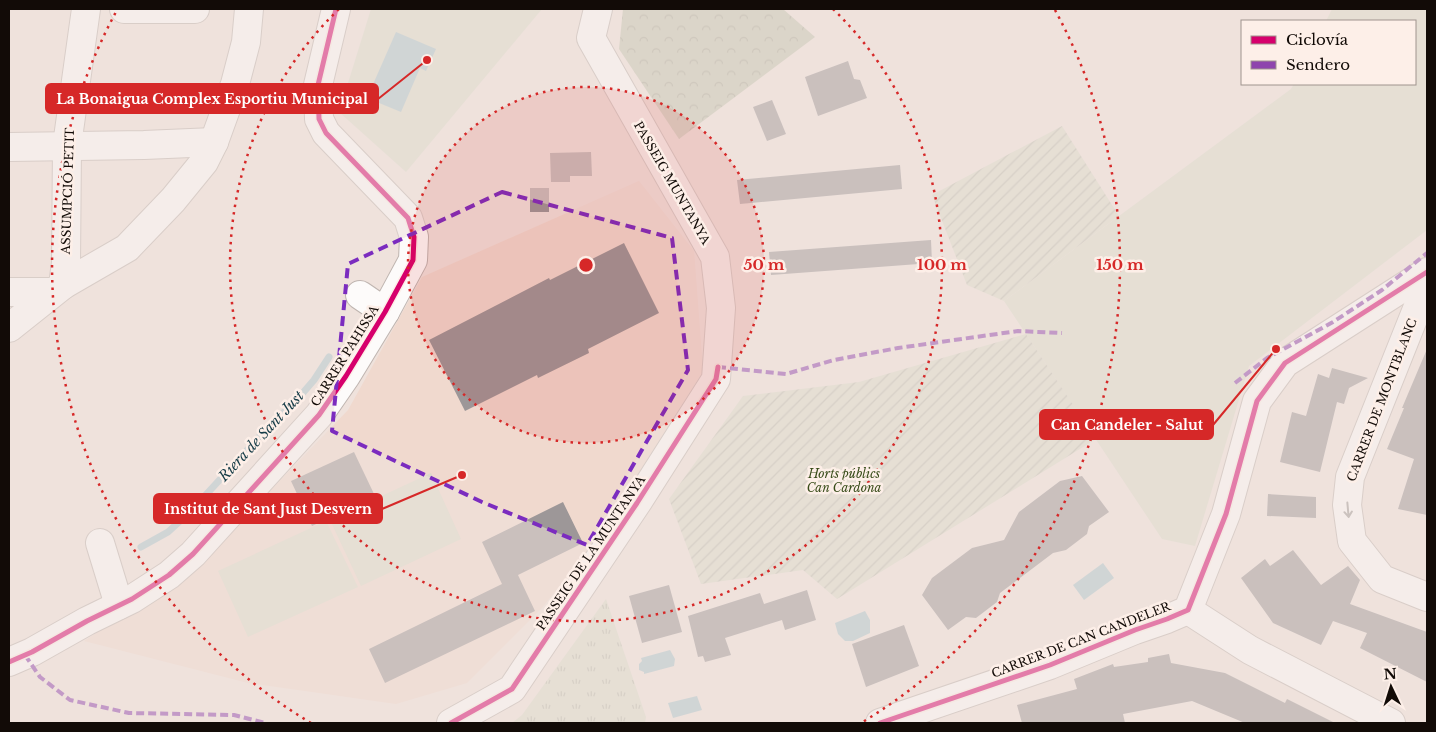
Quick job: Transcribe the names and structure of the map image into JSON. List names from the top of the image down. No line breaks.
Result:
{"streets":{"street":["PASSEIG MUNTANYA","ASSUMPCIÓ PETIT","CARRER PAHISSA","CARRER DE MONTBLANC","PASSEIG DE LA MUNTANYA","CARRER DE CAN CANDELER"]},"crossings":[["PASSEIG MUNTANYA","PASSEIG DE LA MUNTANYA"]],"one_way":["CARRER DE MONTBLANC"],"water":["Riera de Sant Just"],"parks":["Horts públics Can Cardona"],"places":["La Bonaigua Complex Esportiu Municipal","Can Candeler - Salut","Institut de Sant Just Desvern"],"legend":["Ciclovía","Sendero"],"north":"top","rings":["50 m","100 m","150 m"]}
